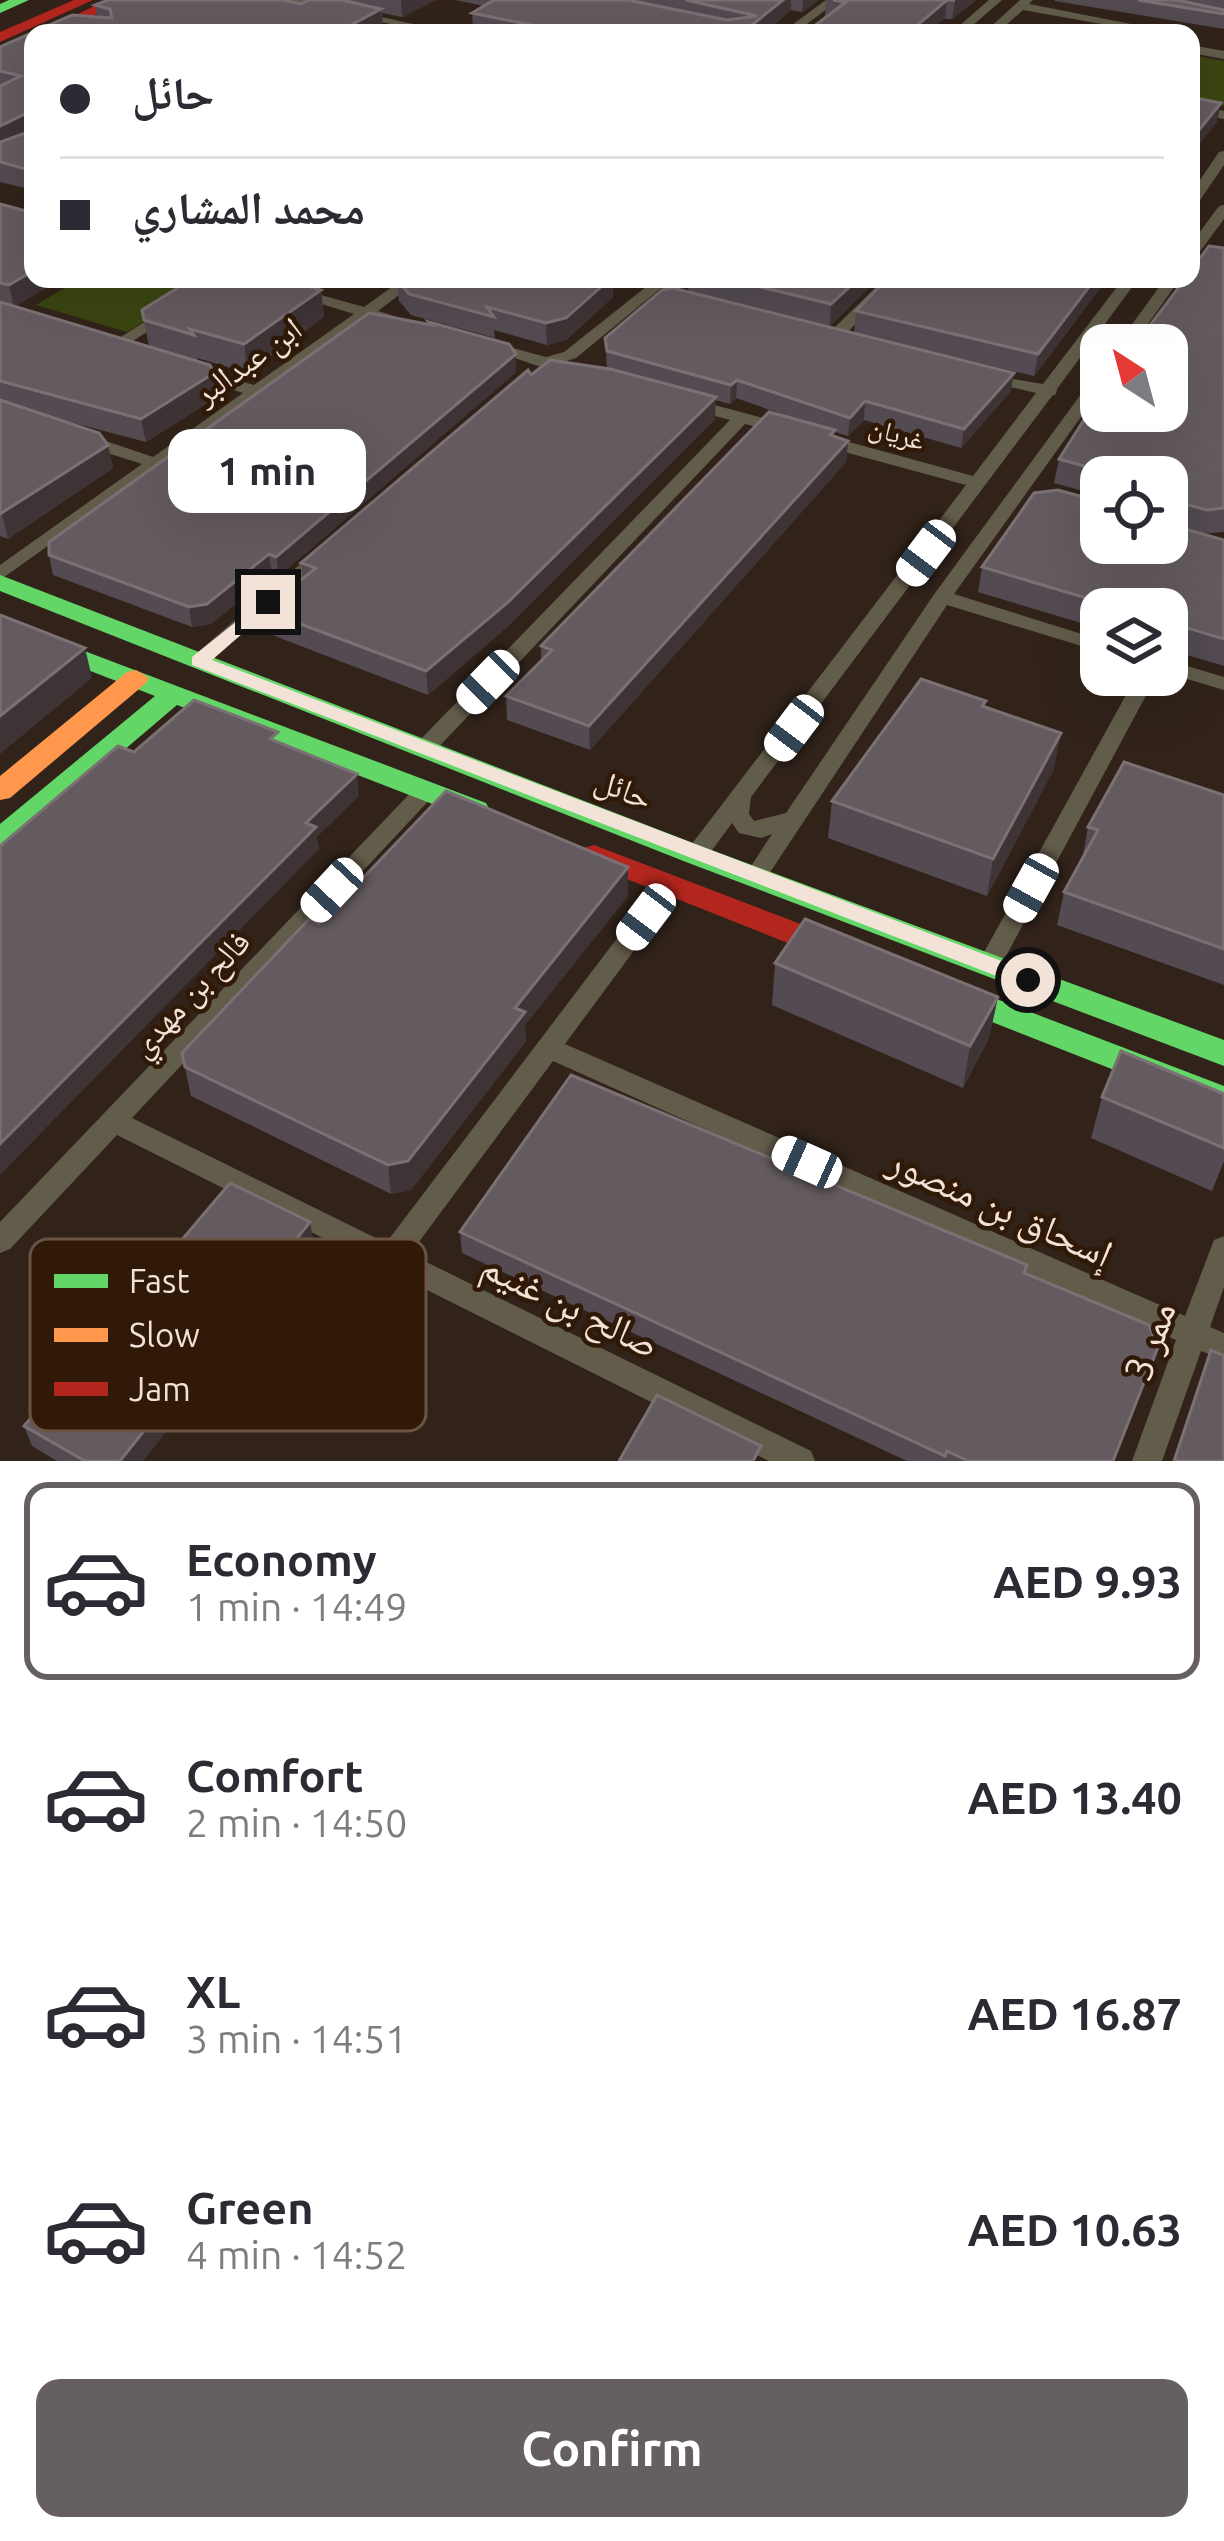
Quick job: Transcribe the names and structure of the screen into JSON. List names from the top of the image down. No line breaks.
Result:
{"streets":{"street":["ابن عبدالبر","غريان","حائل","فالح بن مهدي","إسحاق بن منصور","صالح بن غنيم","ممر 3"]},"crossings":[["ابن عبدالبر","حائل"],["فالح بن مهدي","صالح بن غنيم"],["إسحاق بن منصور","ممر 3"]],"legend":["Fast","Slow","Jam"],"north":"top left","page":{"banner":["حائل","محمد المشاري"],"bubble":"1 min","list":[{"name":"Economy","note":"1 min · 14:49","value":"AED 9.93"},{"name":"Comfort","note":"2 min · 14:50","value":"AED 13.40"},{"name":"XL","note":"3 min · 14:51","value":"AED 16.87"},{"name":"Green","note":"4 min · 14:52","value":"AED 10.63"}],"buttons":"Confirm"}}
